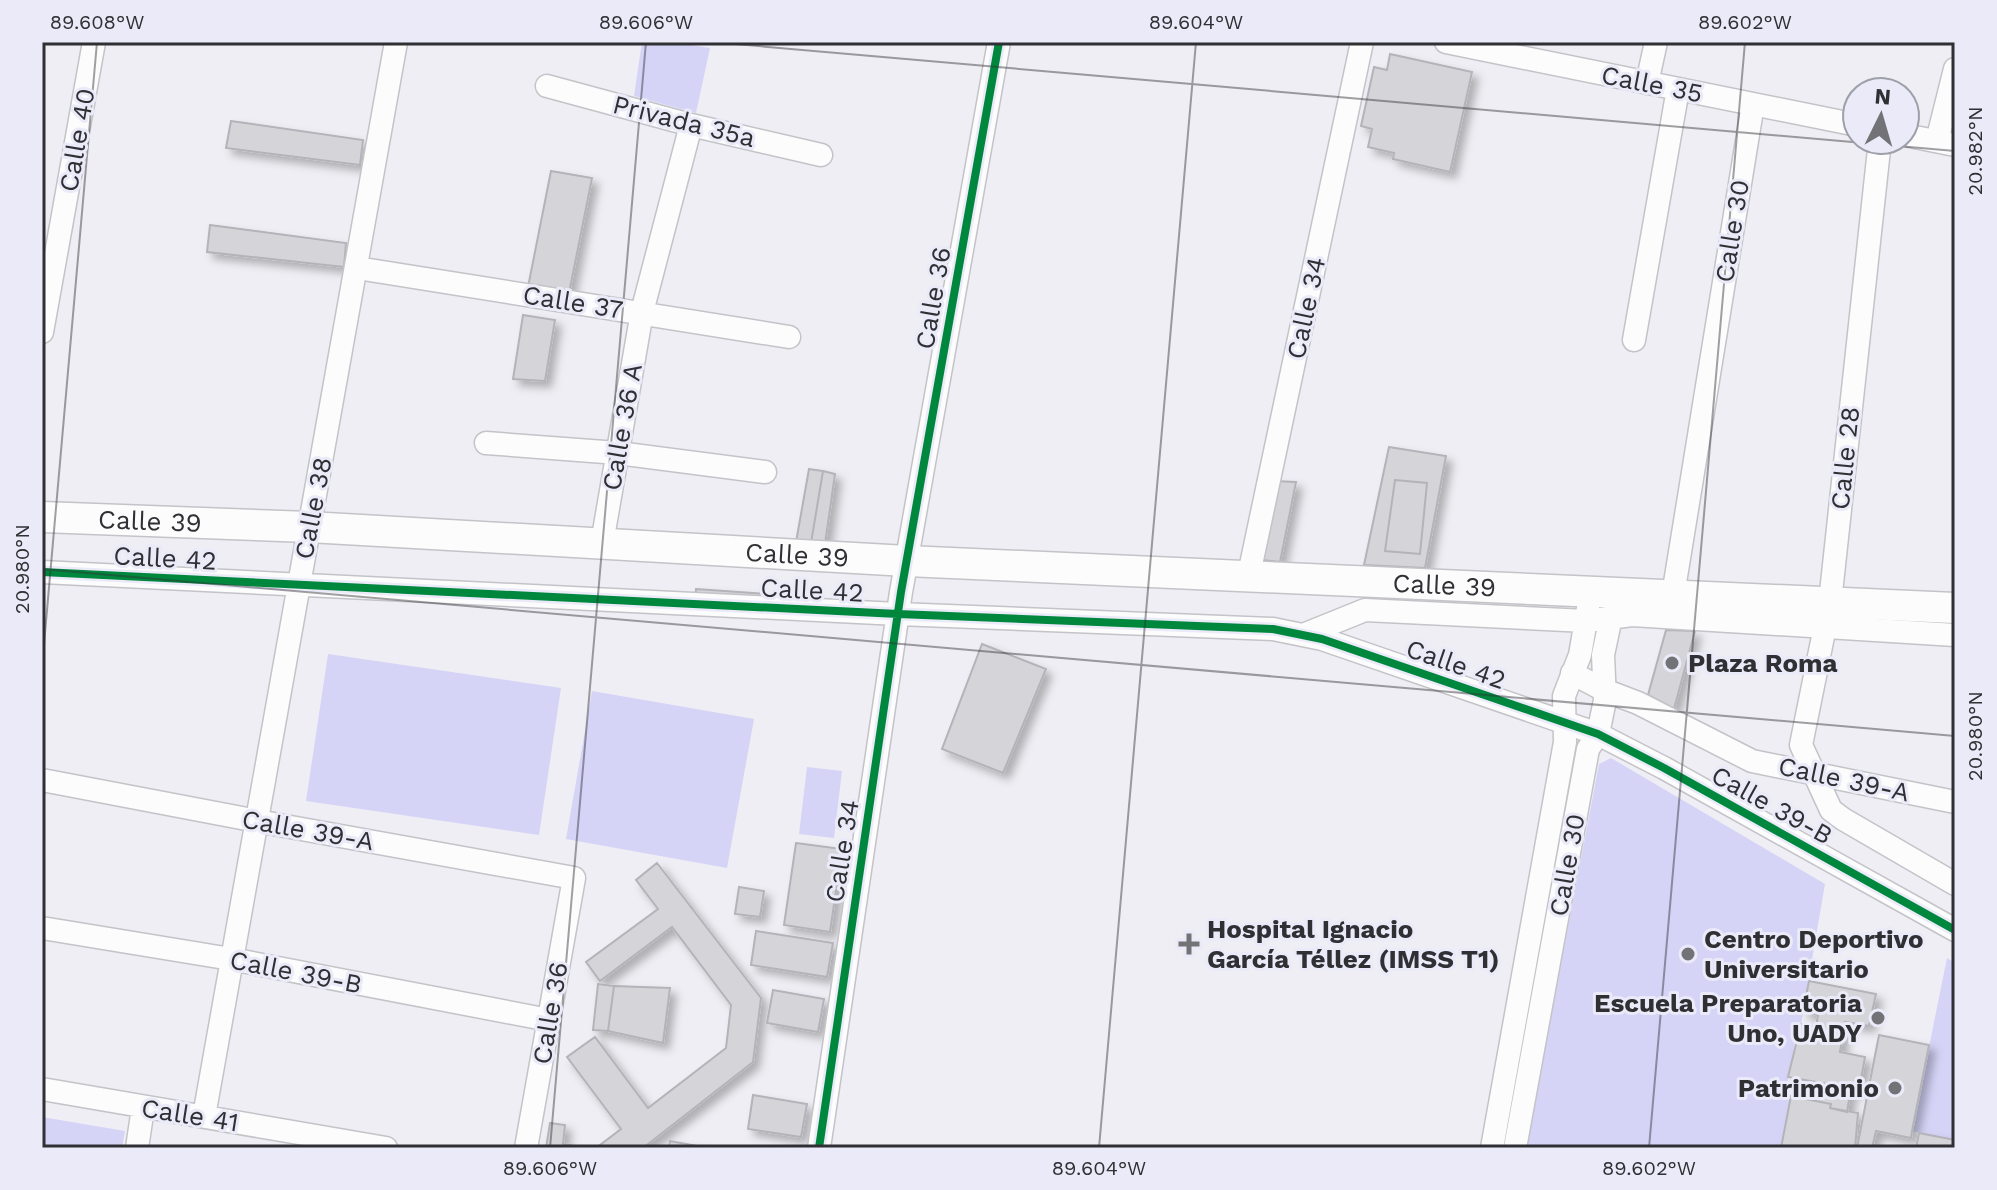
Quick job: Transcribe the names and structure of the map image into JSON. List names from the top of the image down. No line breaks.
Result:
{"streets":{"main road":["Calle 39"],"street":["Calle 35","Privada 35a","Calle 40","Calle 30","Calle 36","Calle 37","Calle 34","Calle 36 A","Calle 28","Calle 38","Calle 42","Calle 39-A","Calle 39-B","Calle 41"]},"crossings":[["Calle 35","Calle 30"],["Privada 35a","Calle 36 A"],["Calle 30","Calle 39"],["Calle 30","Calle 42"],["Calle 30","Calle 39-A"],["Calle 30","Calle 39-B"],["Calle 36","Calle 34"],["Calle 36","Calle 39"],["Calle 36","Calle 39-A"],["Calle 36","Calle 39-B"],["Calle 37","Calle 36 A"],["Calle 37","Calle 38"],["Calle 34","Calle 39"],["Calle 34","Calle 42"],["Calle 36 A","Calle 39"],["Calle 28","Calle 39"],["Calle 28","Calle 39-A"],["Calle 38","Calle 39"],["Calle 38","Calle 42"],["Calle 38","Calle 39-A"],["Calle 38","Calle 39-B"],["Calle 38","Calle 41"],["Calle 42","Calle 39-B"]],"places":{"other":["Plaza Roma","Centro Deportivo Universitario","Escuela Preparatoria Uno, UADY","Patrimonio"],"health":["Hospital Ignacio García Téllez (IMSS T1)"]},"north":"top","coordinates":["89.608°W","89.606°W","89.604°W","89.602°W","20.982°N","20.980°N"]}
